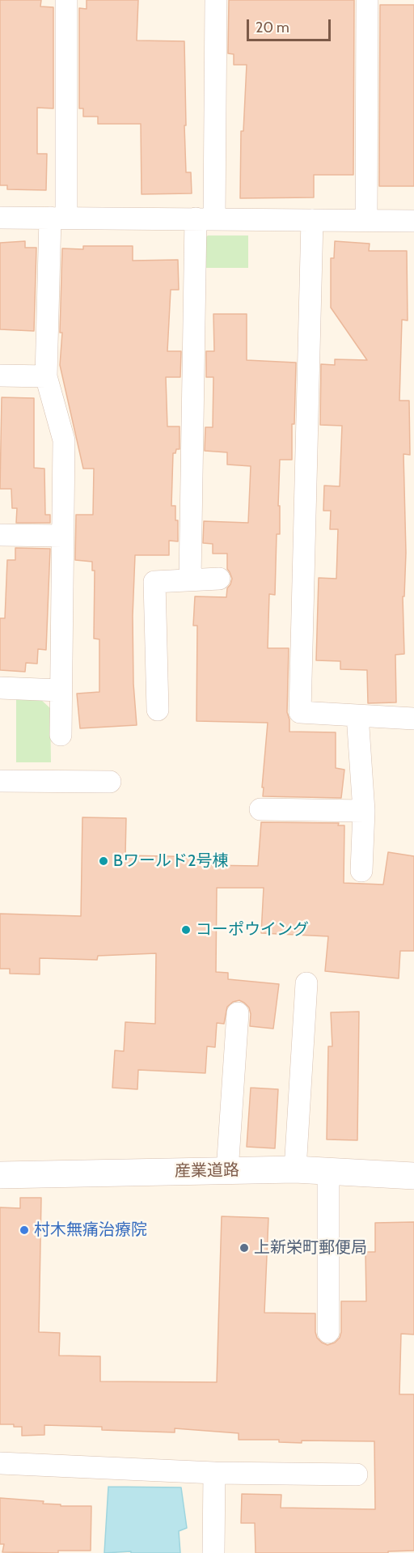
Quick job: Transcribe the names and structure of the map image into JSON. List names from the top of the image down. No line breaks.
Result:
{"streets":{"street":["産業道路"]},"places":["Bワールド2号棟","コーポウイング","村木無痛治療院","上新栄町郵便局"],"scale_bar":"20 m"}
